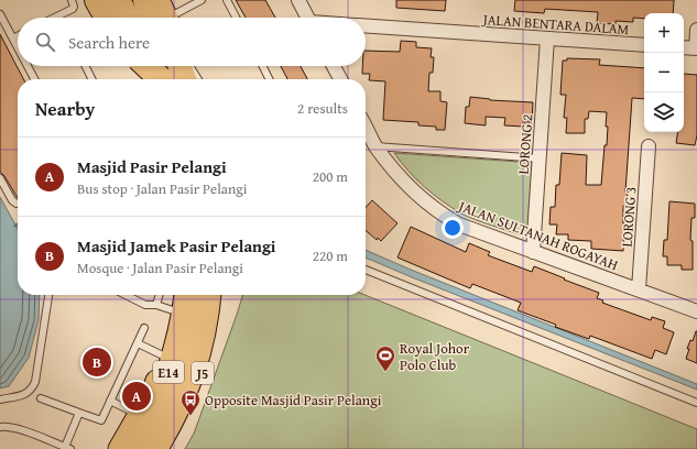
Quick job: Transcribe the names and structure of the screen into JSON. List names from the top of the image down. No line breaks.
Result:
{"streets":{"highway":["E14"],"main road":["J5"],"street":["JALAN BENTARA DALAM","LORONG 2","LORONG 3","JALAN SULTANAH ROGAYAH"]},"crossings":[["JALAN BENTARA DALAM","LORONG 2"],["LORONG 2","JALAN SULTANAH ROGAYAH"],["LORONG 3","JALAN SULTANAH ROGAYAH"]],"places":{"sports":["Royal Johor Polo Club"],"bus stop":["Opposite Masjid Pasir Pelangi"]},"page":{"map_buttons":["+","−"],"search":"Search here","heading":["Nearby","2 results"],"list":[{"mark":"A","name":"Masjid Pasir Pelangi","note":"Bus stop · Jalan Pasir Pelangi","value":"200 m"},{"mark":"B","name":"Masjid Jamek Pasir Pelangi","note":"Mosque · Jalan Pasir Pelangi","value":"220 m"}],"pins":["B","A"]}}
